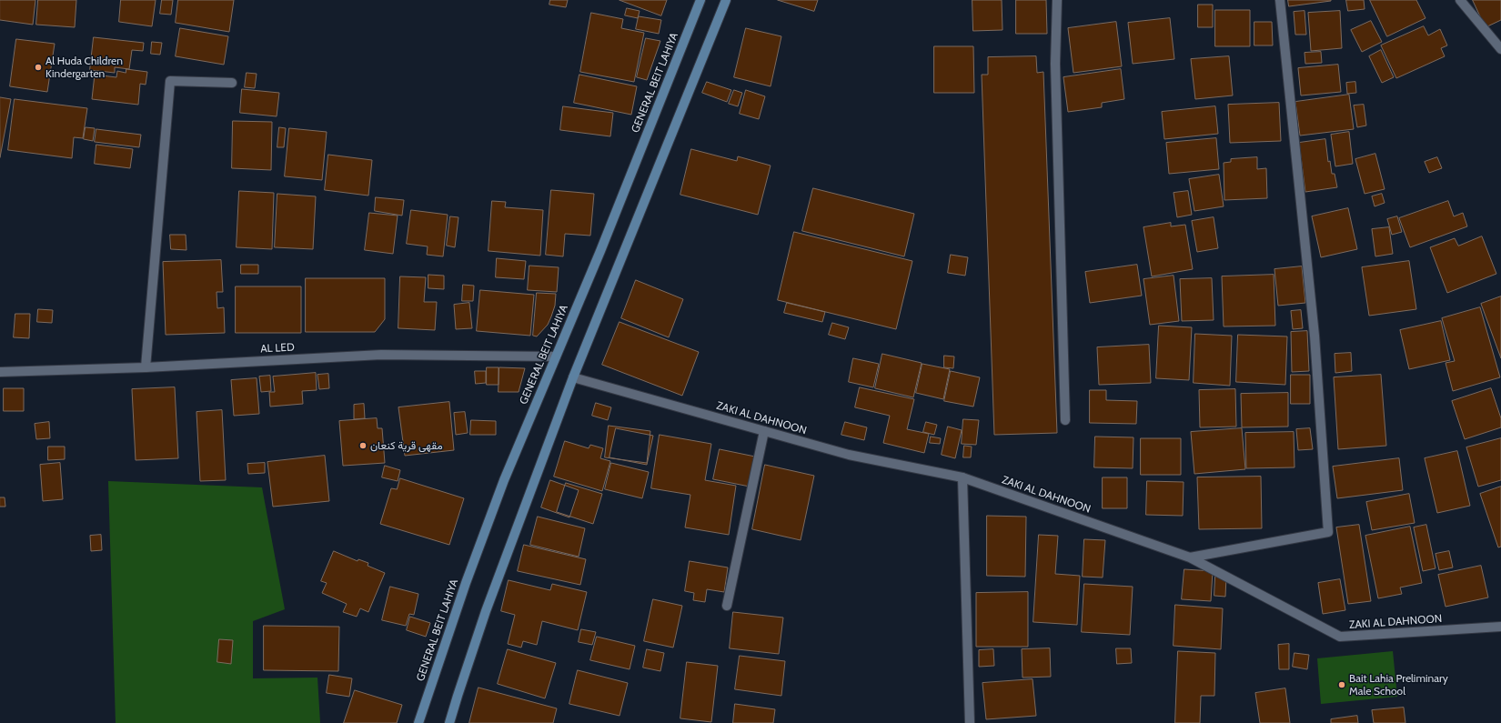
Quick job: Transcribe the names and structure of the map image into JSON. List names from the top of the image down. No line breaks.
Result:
{"streets":{"main road":["GENERAL BEIT LAHIYA"],"street":["AL LED","ZAKI AL DAHNOON"]},"crossings":[["GENERAL BEIT LAHIYA","AL LED"]],"places":["Al Huda Children Kindergarten","مقهى قرية كنعان","Bait Lahia Preliminary Male School"]}
